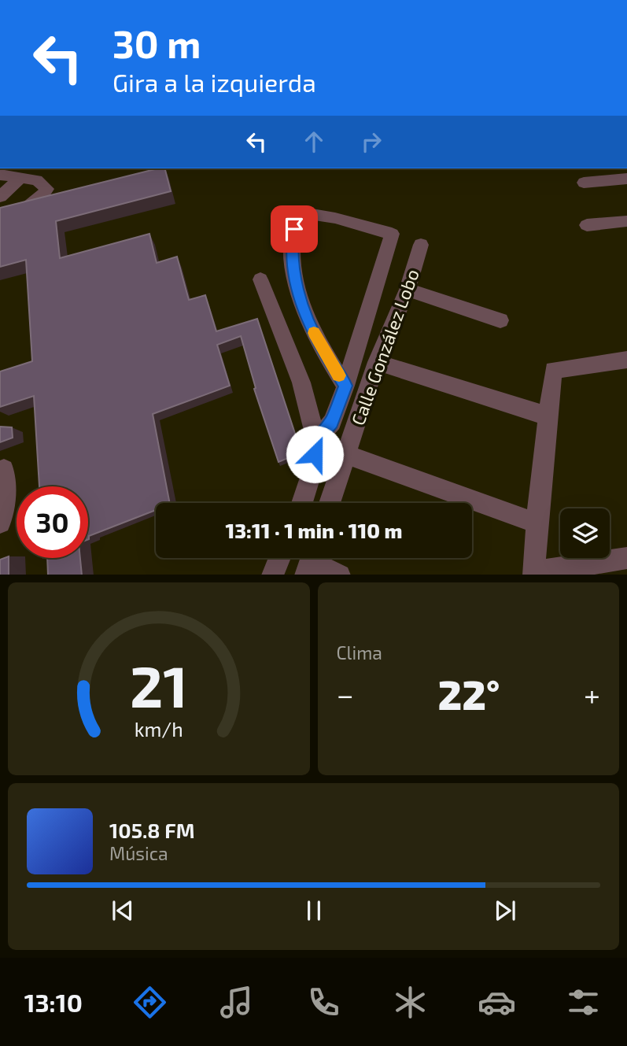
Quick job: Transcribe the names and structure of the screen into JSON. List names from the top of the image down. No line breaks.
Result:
{"streets":{"street":["Calle González Lobo"]},"page":{"turn":["30 m","Gira a la izquierda"],"limit":"30","trip":"13:11 · 1 min · 110 m","tile":"Clima","heat":["−","22°","+"],"song":["105.8 FM","Música"],"tabs":"13:10","gauge":["21","km/h"]}}
